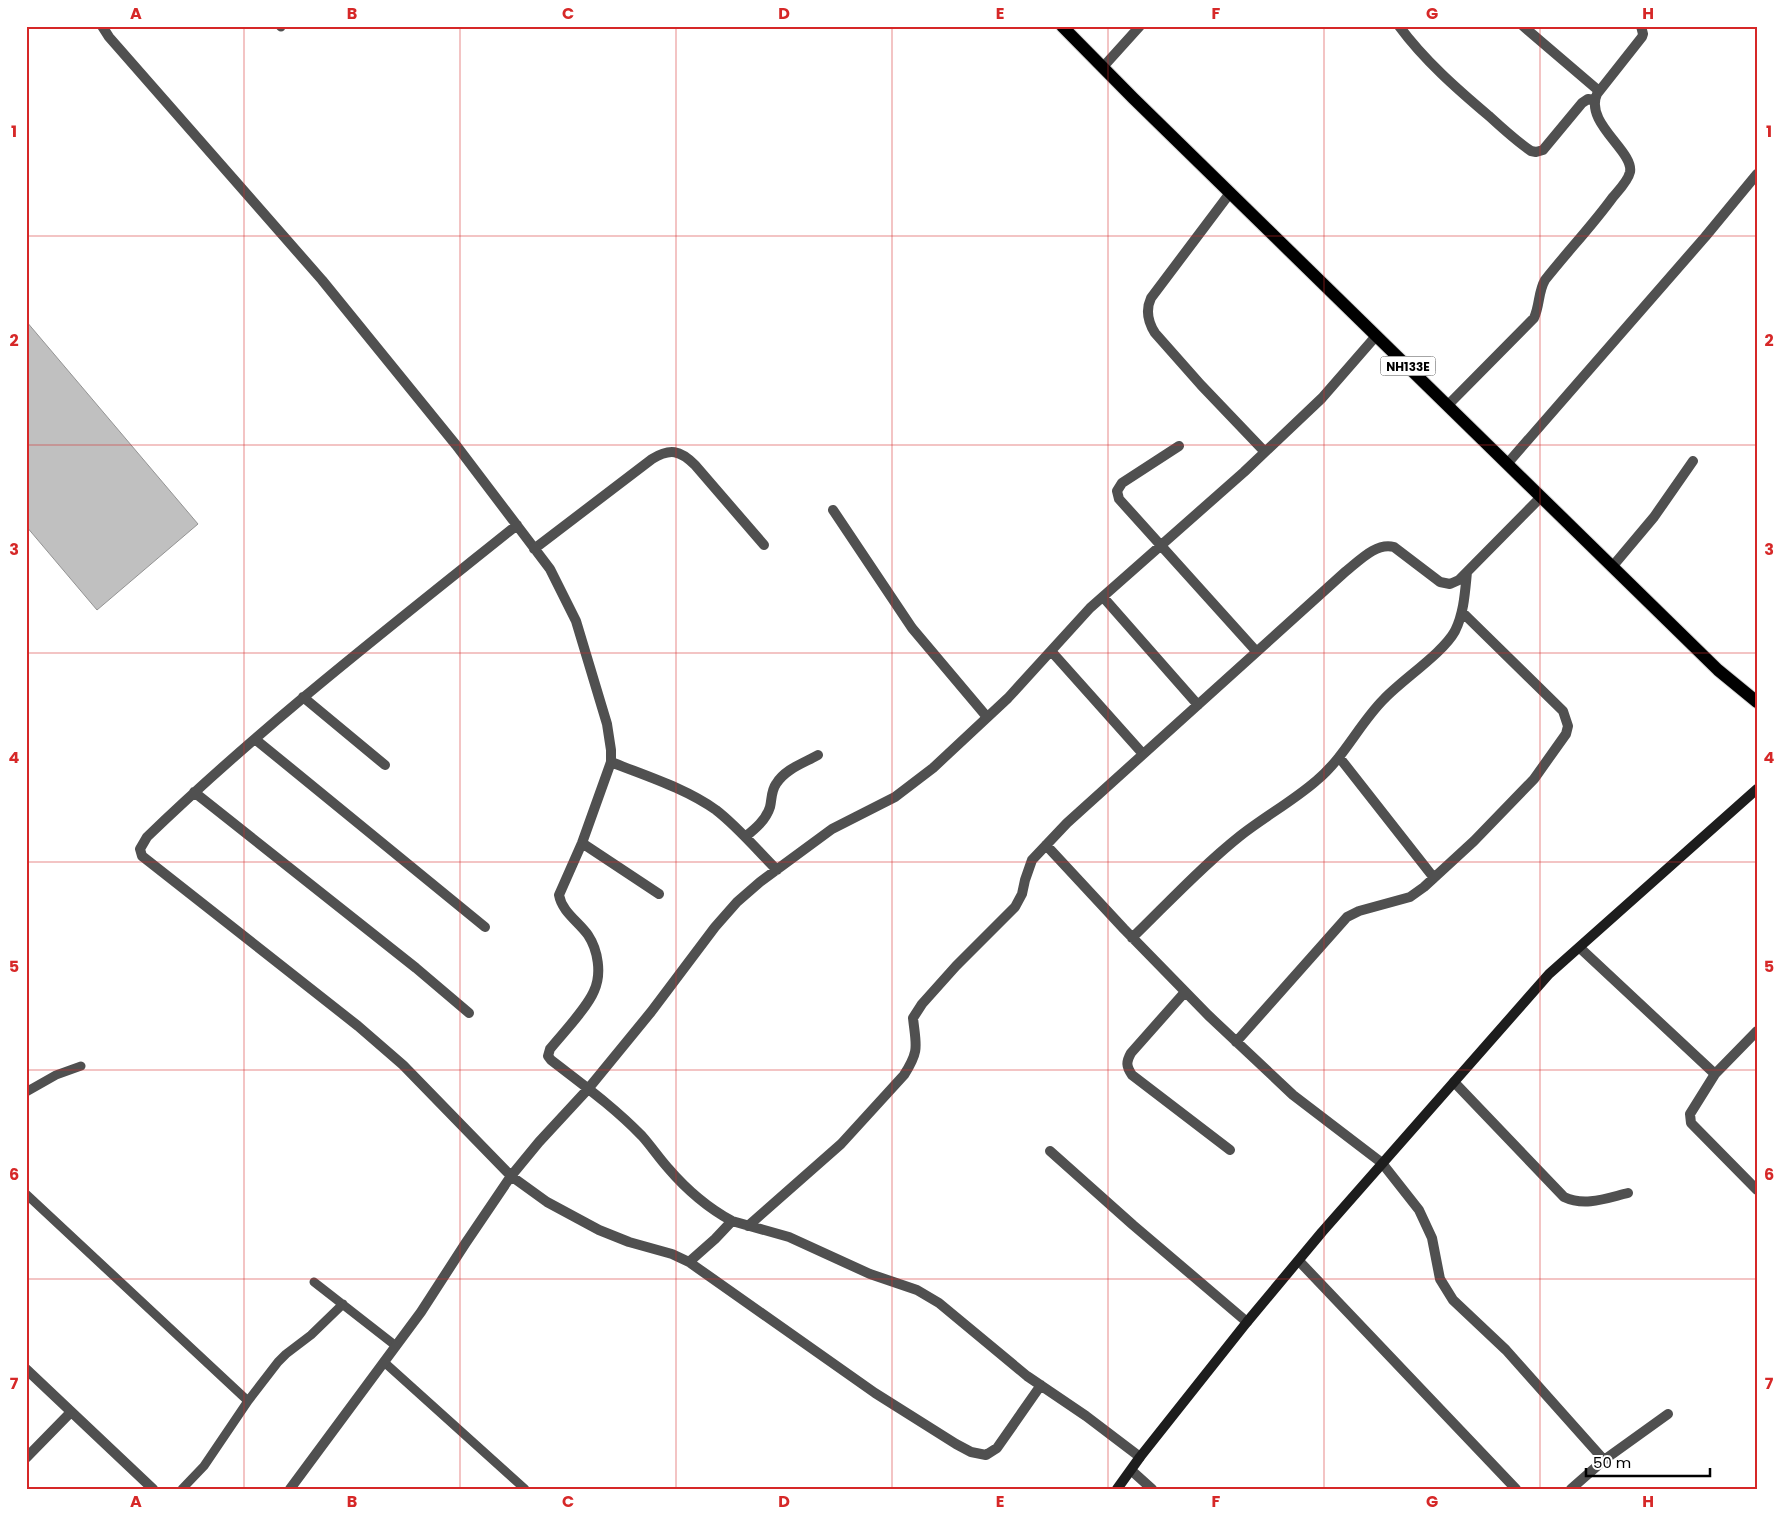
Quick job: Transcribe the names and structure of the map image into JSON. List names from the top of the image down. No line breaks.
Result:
{"streets":{"main road":["NH133E"]},"scale_bar":"50 m","grid":{"columns":["A","B","C","D","E","F","G","H"],"rows":["1","2","3","4","5","6","7"]}}
